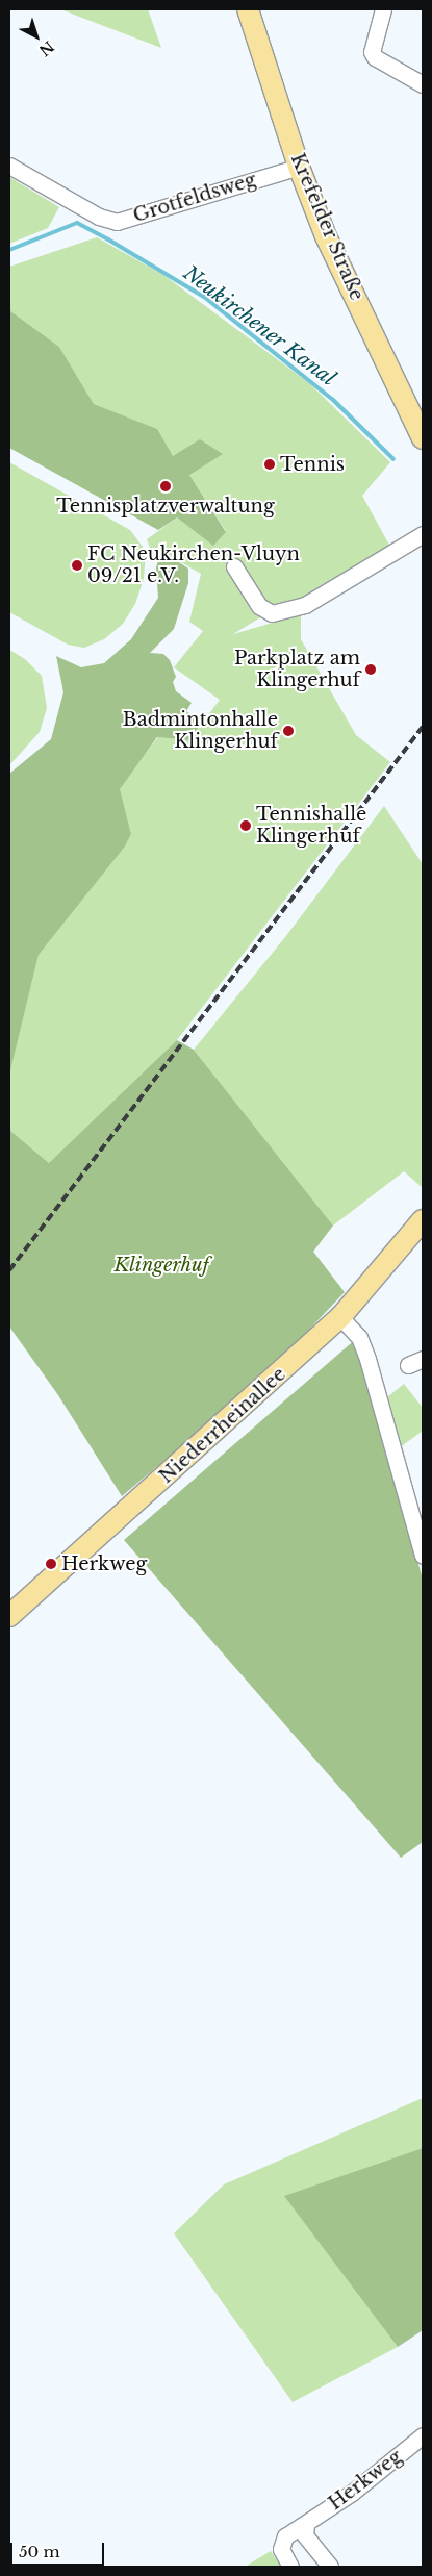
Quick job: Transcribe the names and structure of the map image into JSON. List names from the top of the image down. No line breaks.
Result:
{"streets":{"main road":["Krefelder Straße","Niederrheinallee"],"street":["Grotfeldsweg","Herkweg"]},"crossings":[["Grotfeldsweg","Krefelder Straße"]],"water":["Neukirchener Kanal"],"parks":["Klingerhuf"],"places":["Tennis","Tennisplatzverwaltung","FC Neukirchen-Vluyn 09/21 e.V.","Parkplatz am Klingerhuf","Badmintonhalle Klingerhuf","Tennishalle Klingerhuf","Herkweg"],"scale_bar":"50 m","north":"bottom right"}
